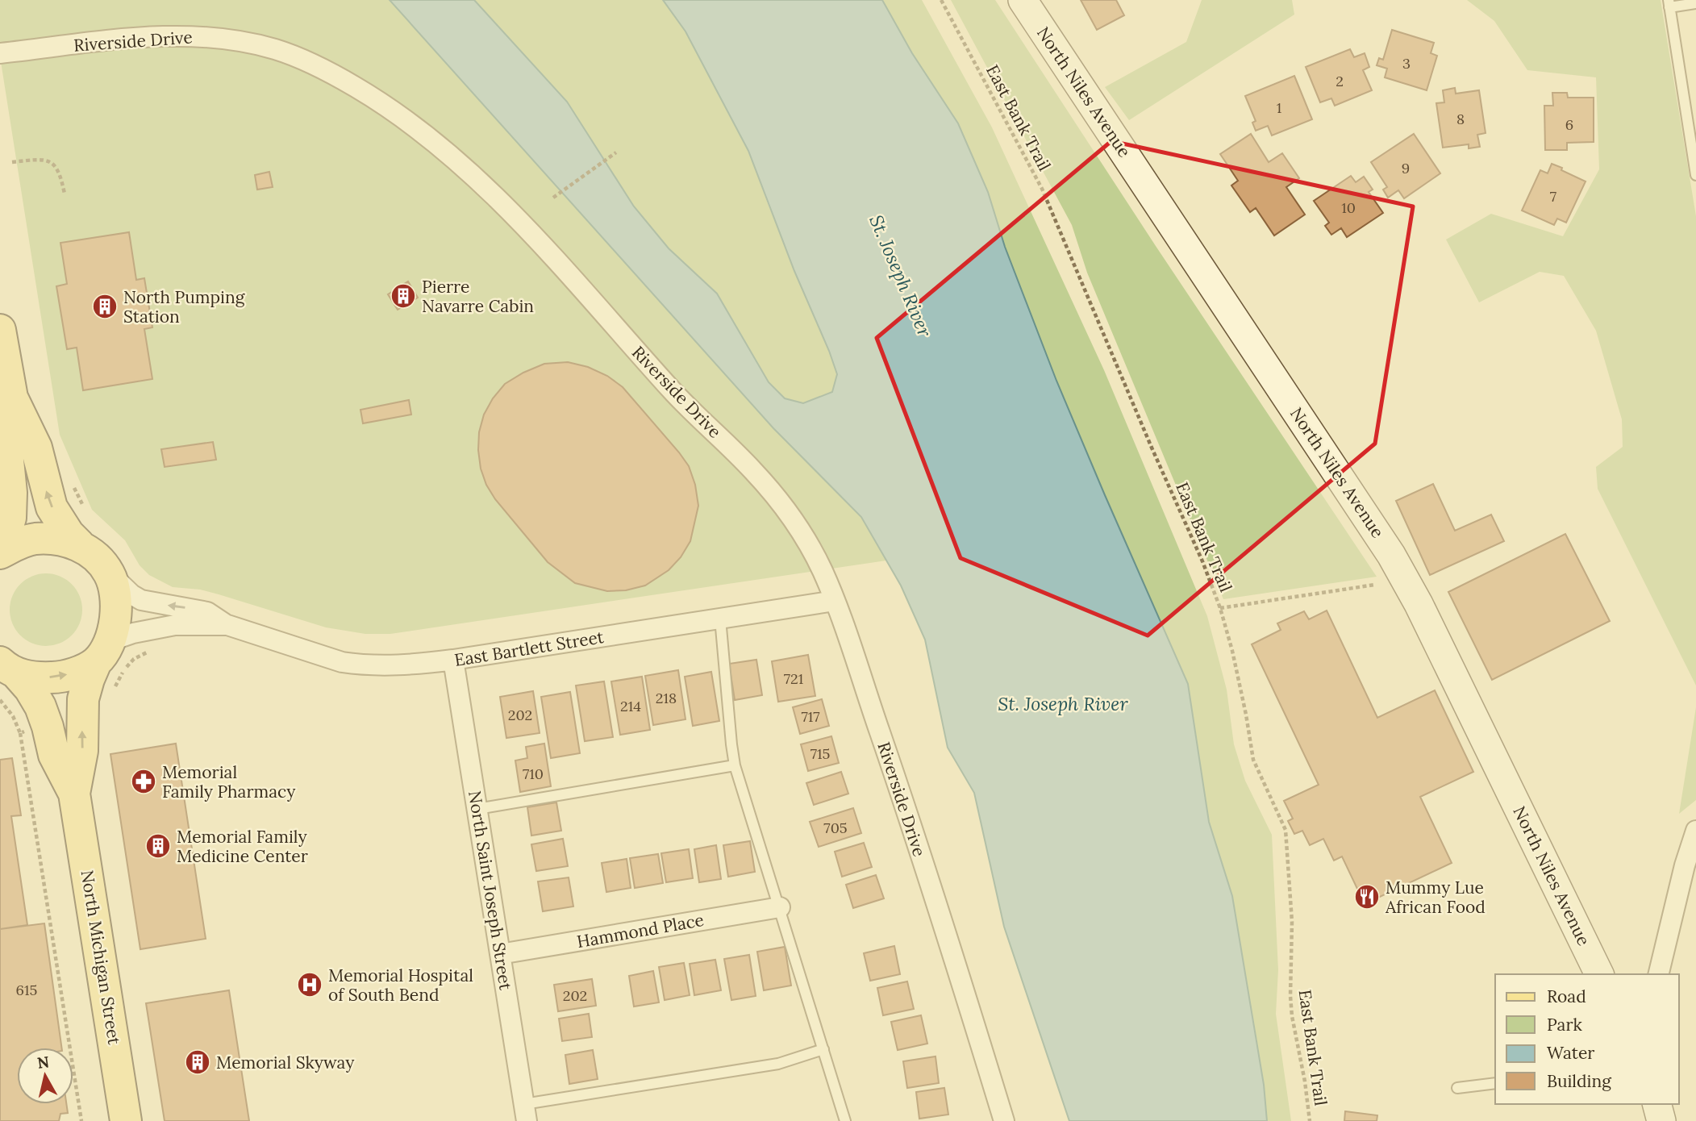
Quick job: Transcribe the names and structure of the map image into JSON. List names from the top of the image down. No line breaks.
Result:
{"streets":{"main road":["North Michigan Street"],"street":["Riverside Drive","North Niles Avenue","East Bartlett Street","North Saint Joseph Street","Hammond Place"],"path":["East Bank Trail"]},"crossings":[["Riverside Drive","East Bartlett Street"],["East Bartlett Street","North Saint Joseph Street"],["East Bartlett Street","North Michigan Street"],["North Saint Joseph Street","Hammond Place"]],"water":["St. Joseph River"],"places":{"building":["Pierre Navarre Cabin","North Pumping Station","Memorial Family Medicine Center","Memorial Skyway"],"pharmacy":["Memorial Family Pharmacy"],"restaurant":["Mummy Lue African Food"],"hospital":["Memorial Hospital of South Bend"]},"house_numbers":["3","2","1","8","6","9","7","10","721","218","214","202","717","715","710","705","615","202"],"legend":["Road","Park","Water","Building"],"north":"top"}
